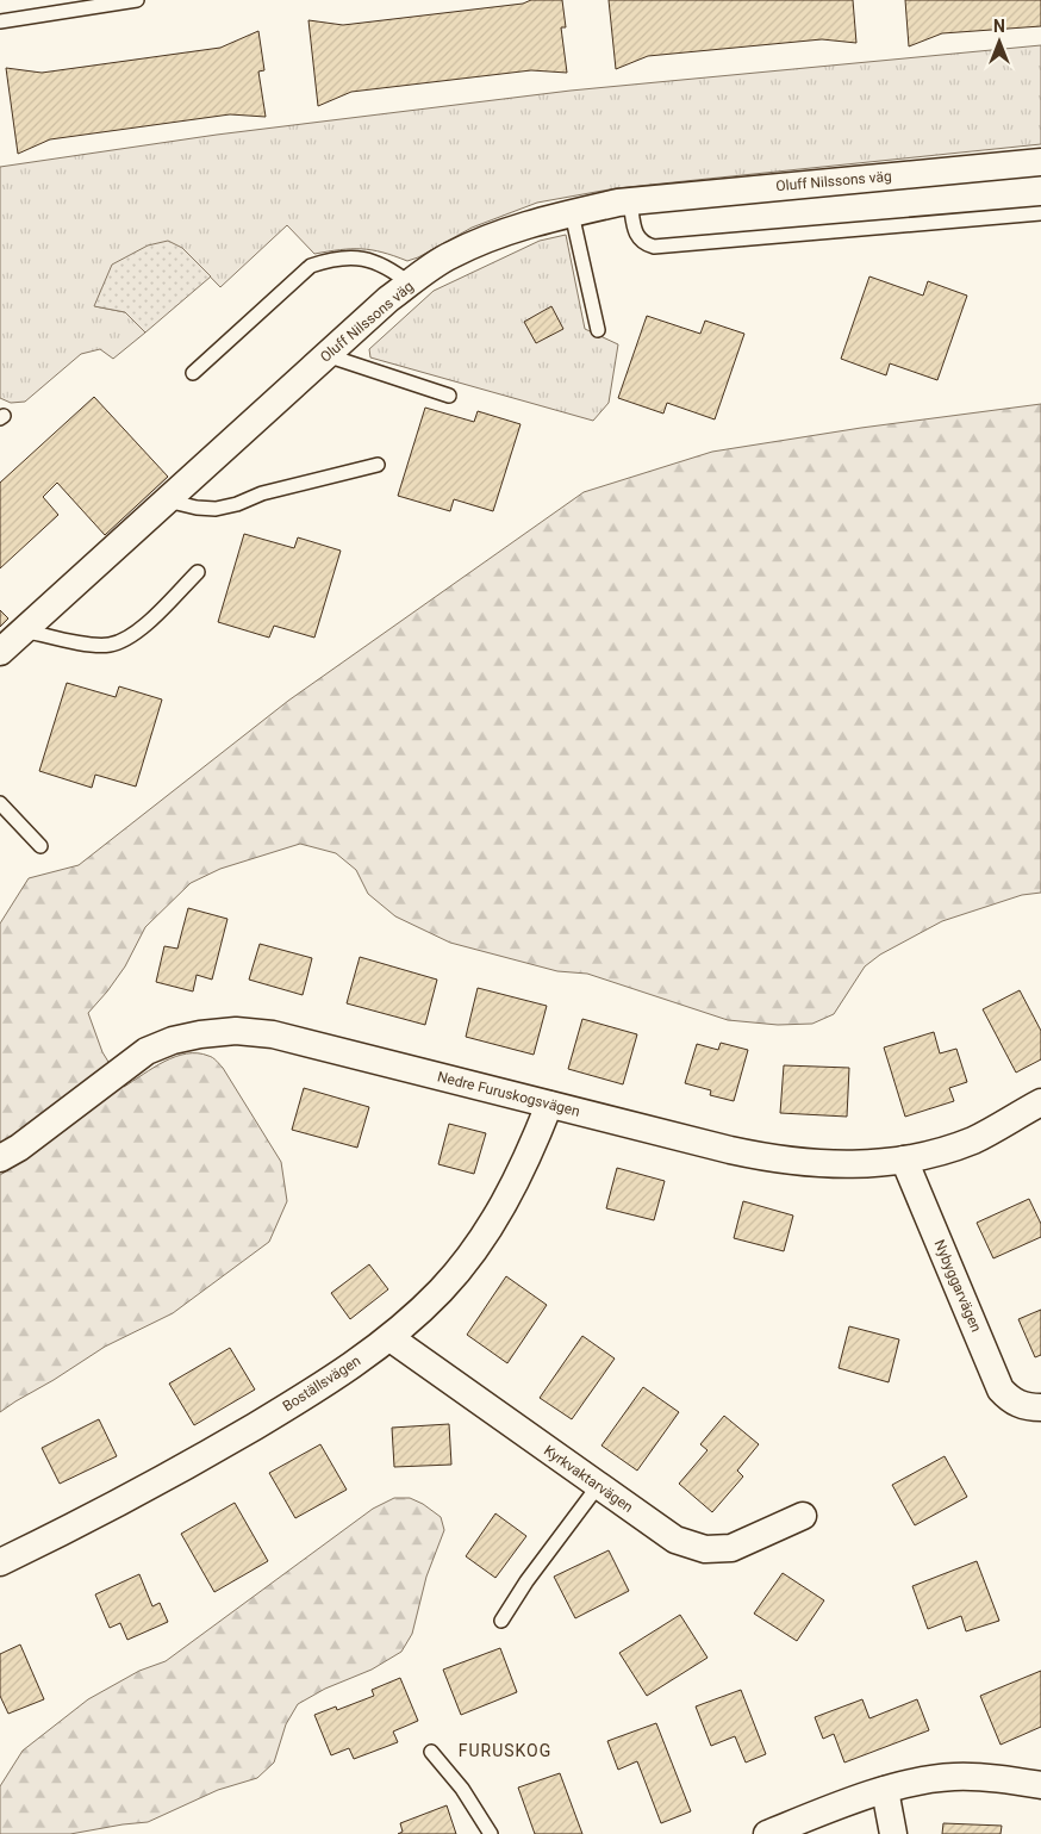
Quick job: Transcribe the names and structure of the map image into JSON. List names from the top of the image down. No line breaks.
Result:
{"streets":{"street":["Oluff Nilssons väg","Nedre Furuskogsvägen","Nybyggarvägen","Boställsvägen","Kyrkvaktarvägen"]},"crossings":[["Nedre Furuskogsvägen","Nybyggarvägen"],["Nedre Furuskogsvägen","Boställsvägen"],["Boställsvägen","Kyrkvaktarvägen"]],"districts":["FURUSKOG"],"north":"top"}
